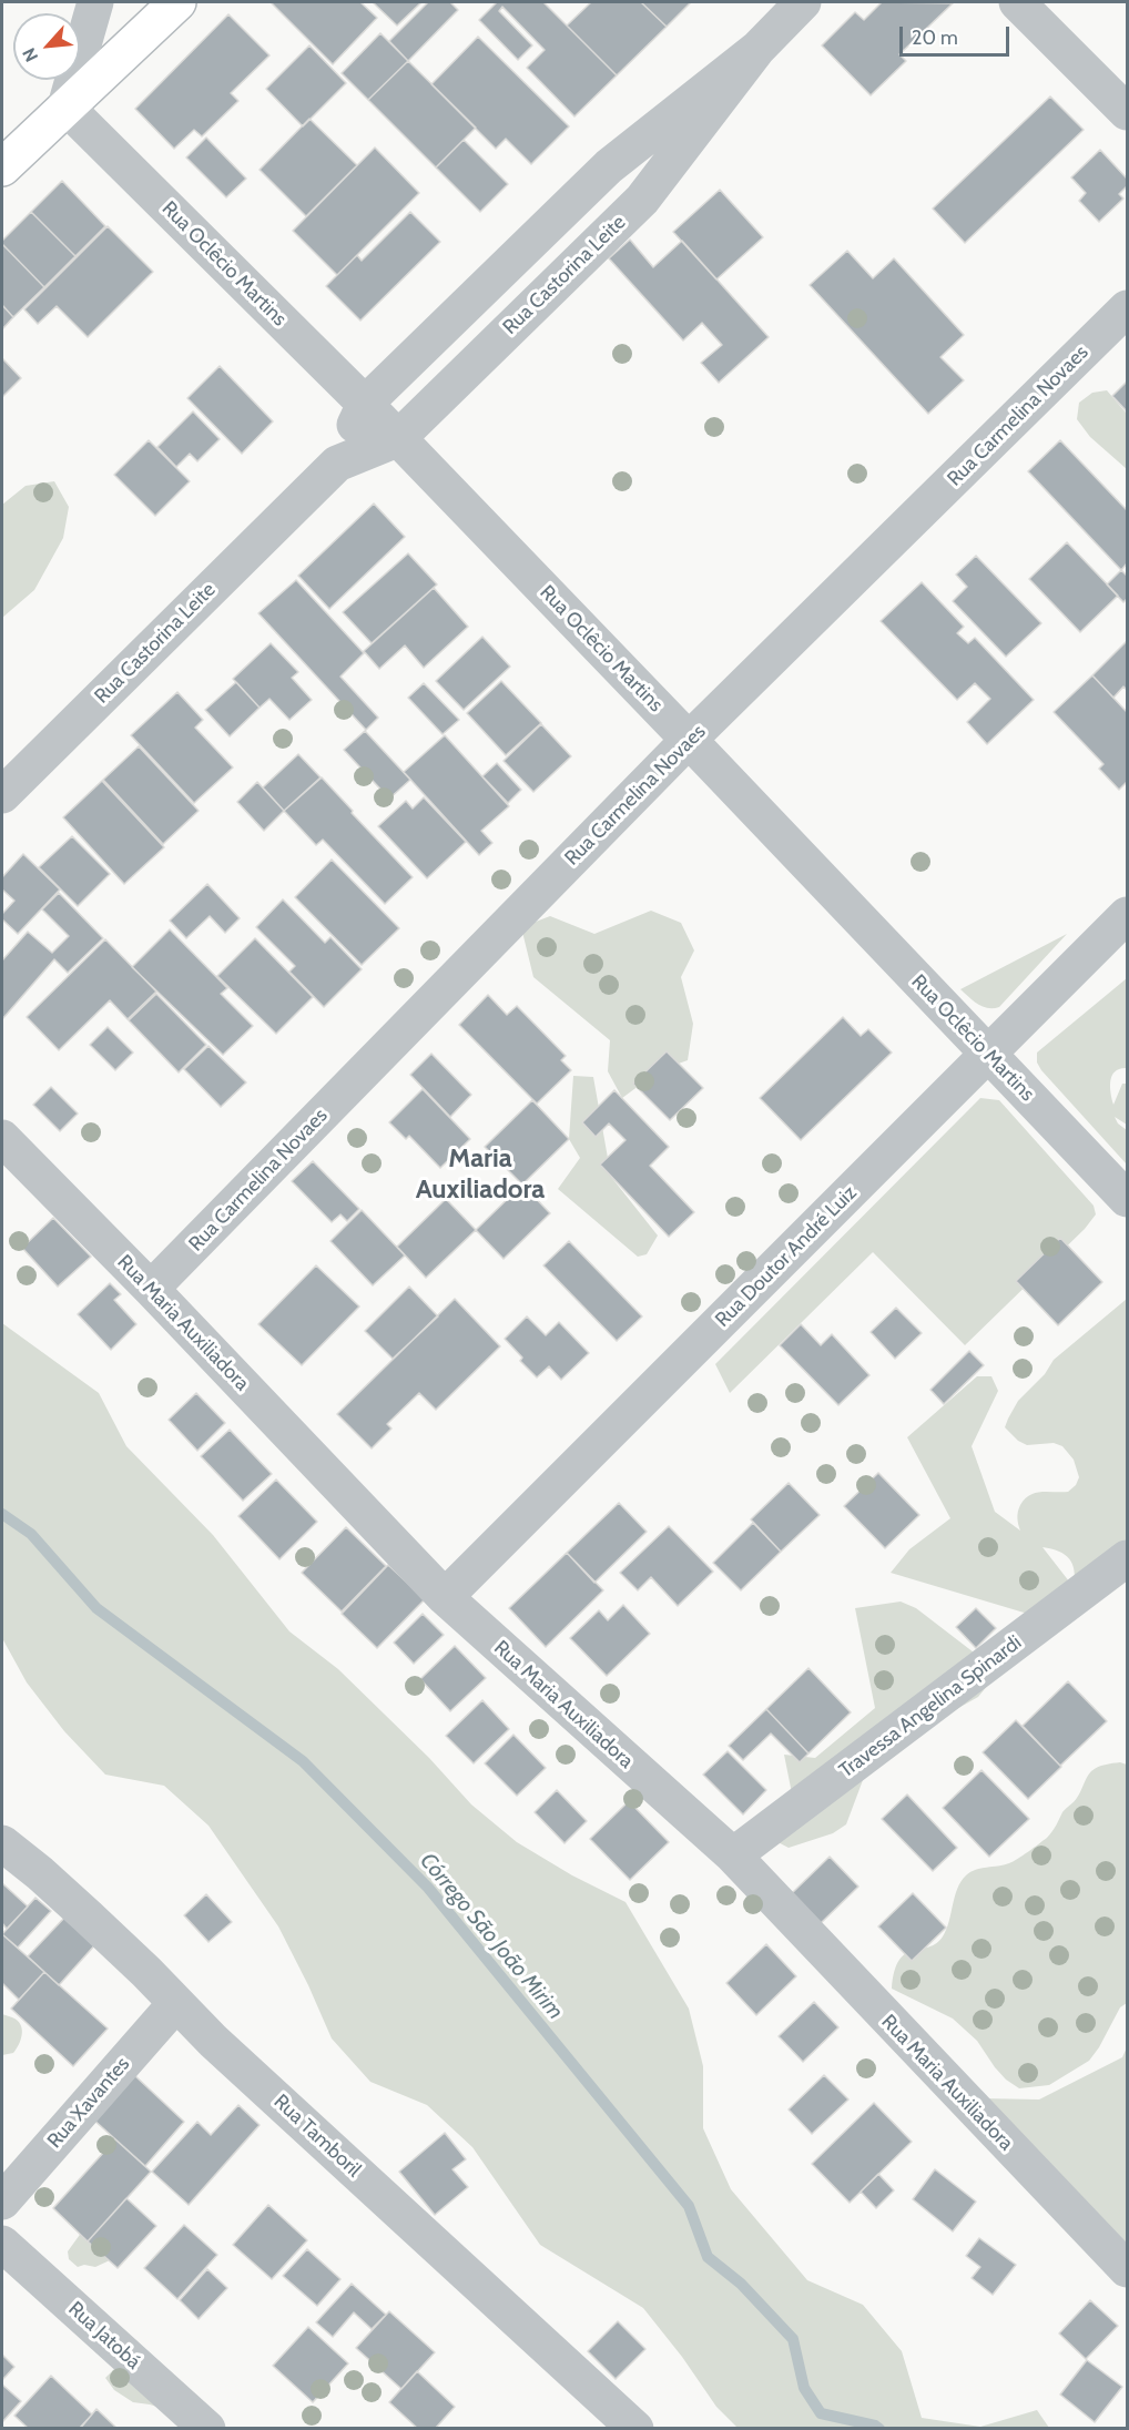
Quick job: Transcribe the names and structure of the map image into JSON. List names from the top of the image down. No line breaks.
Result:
{"streets":{"street":["Rua Oclêcio Martins","Rua Castorina Leite","Rua Carmelina Novaes","Rua Doutor André Luiz","Rua Maria Auxiliadora","Travessa Angelina Spinardi","Rua Xavantes","Rua Tamboril","Rua Jatobá"]},"crossings":[["Rua Oclêcio Martins","Rua Castorina Leite"],["Rua Oclêcio Martins","Rua Carmelina Novaes"],["Rua Oclêcio Martins","Rua Doutor André Luiz"],["Rua Carmelina Novaes","Rua Maria Auxiliadora"],["Rua Doutor André Luiz","Rua Maria Auxiliadora"],["Rua Maria Auxiliadora","Travessa Angelina Spinardi"],["Rua Xavantes","Rua Tamboril"]],"districts":["Maria Auxiliadora"],"water":["Córrego São João Mirim"],"scale_bar":"20 m","north":"bottom left"}
